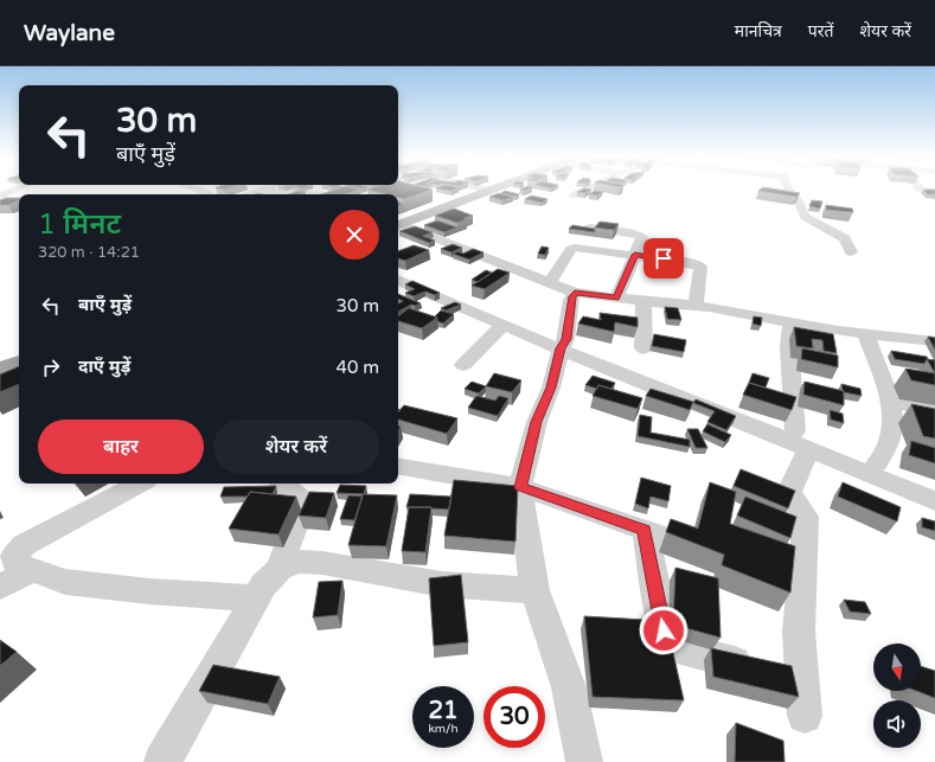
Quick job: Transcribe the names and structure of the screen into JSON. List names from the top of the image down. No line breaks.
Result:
{"north":"bottom","page":{"header":"Waylane","nav":["मानचित्र","परतें","शेयर करें"],"turn":["30 m","बाएँ मुड़ें"],"heading":["1 मिनट","320 m · 14:21"],"list":[{"name":"बाएँ मुड़ें","value":"30 m"},{"name":"दाएँ मुड़ें","value":"40 m"}],"buttons":["बाहर","शेयर करें"],"speed":"21 km/h","limit":"30"}}
